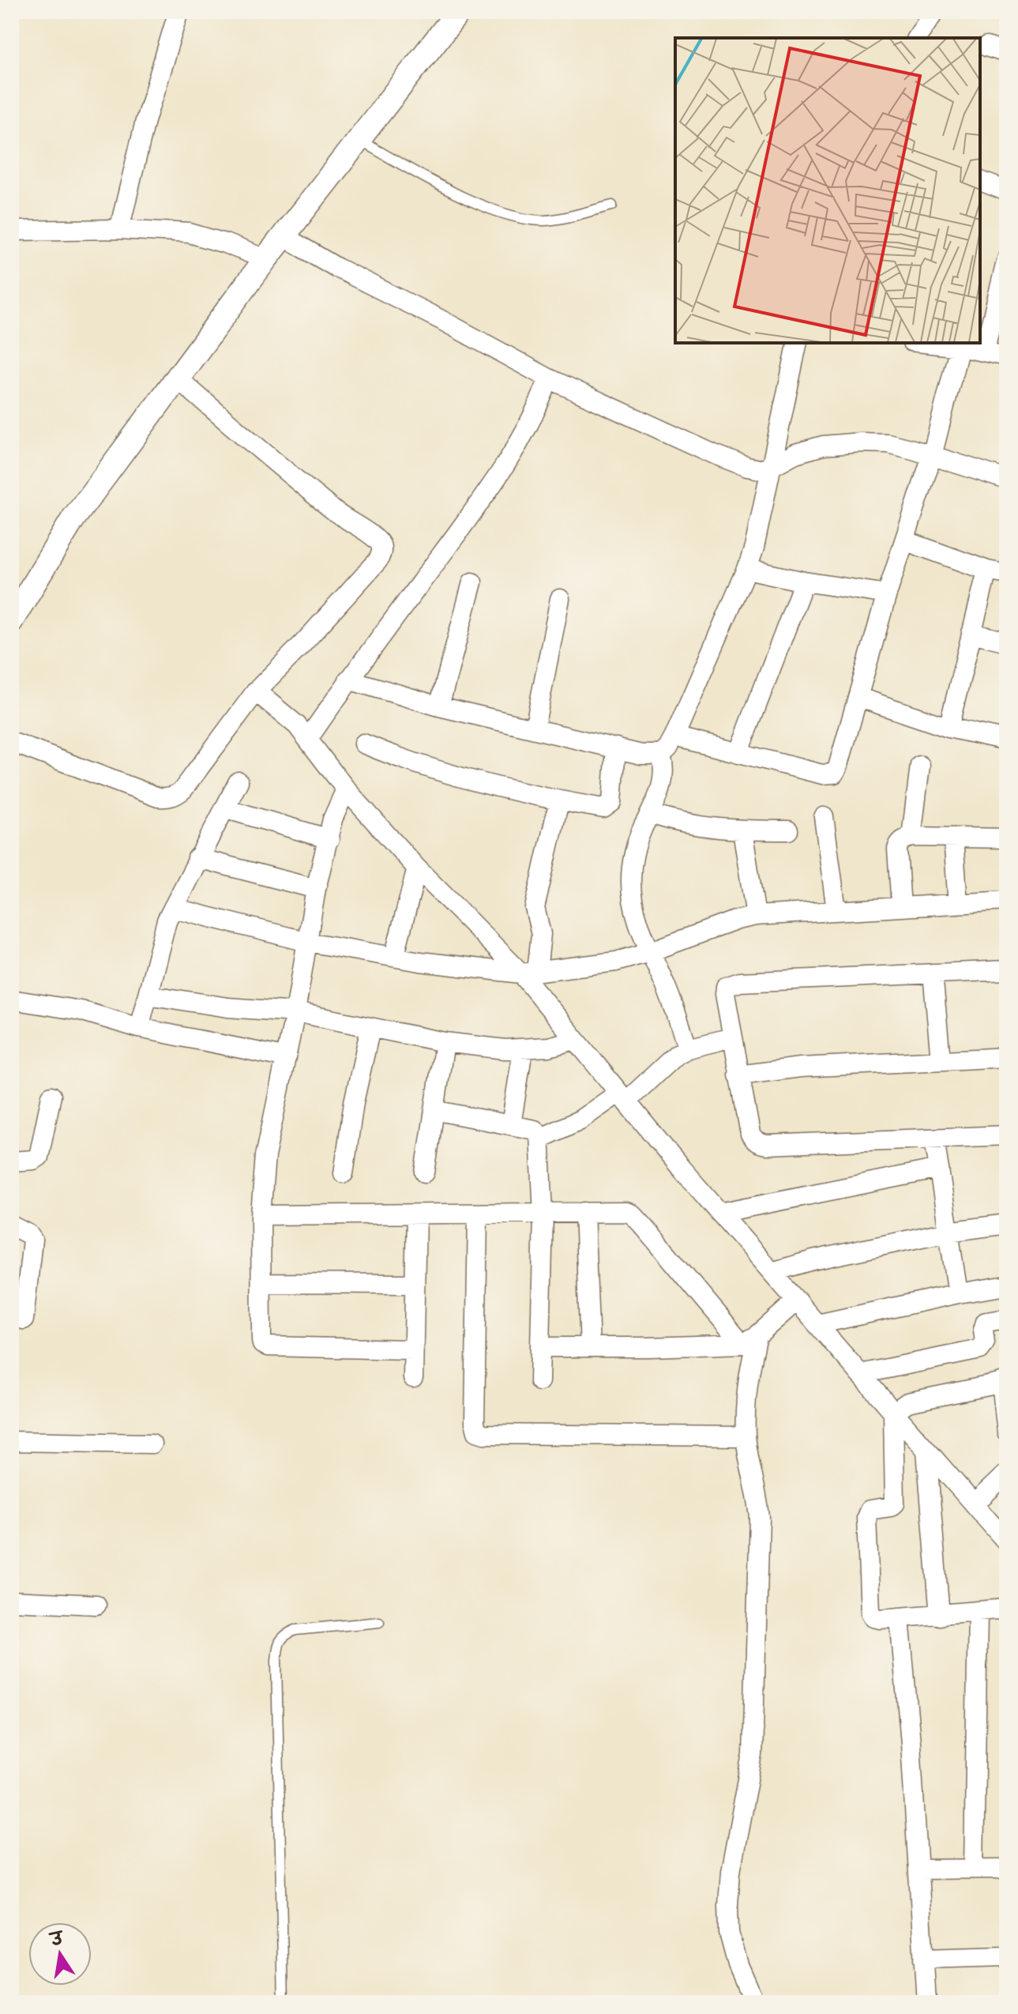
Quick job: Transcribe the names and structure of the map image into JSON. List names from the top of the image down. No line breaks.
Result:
{"north":"top"}
